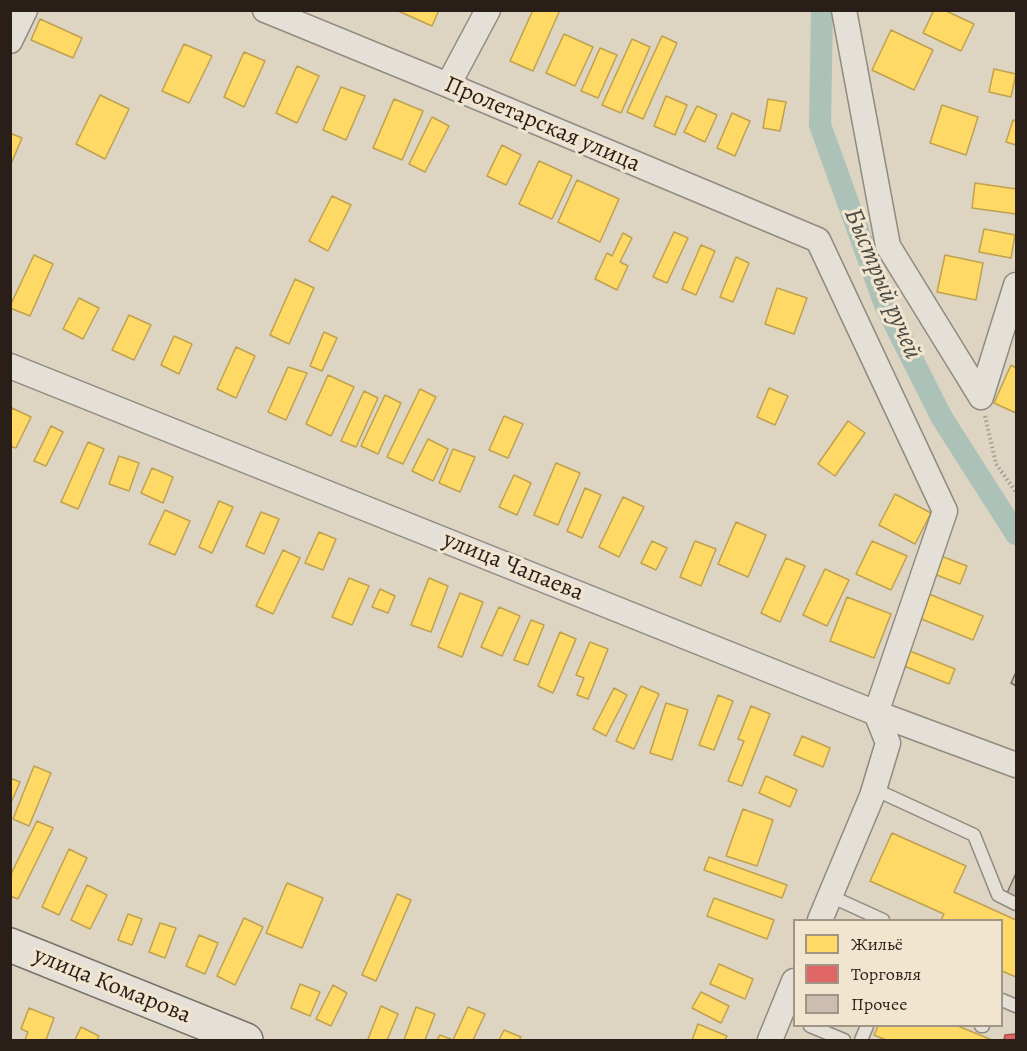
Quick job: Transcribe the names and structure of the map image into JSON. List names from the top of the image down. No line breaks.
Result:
{"streets":{"street":["Пролетарская улица","улица Чапаева","улица Комарова"]},"crossings":[["Пролетарская улица","улица Чапаева"]],"water":["Быстрый ручей"],"legend":["Жильё","Торговля","Прочее"]}
